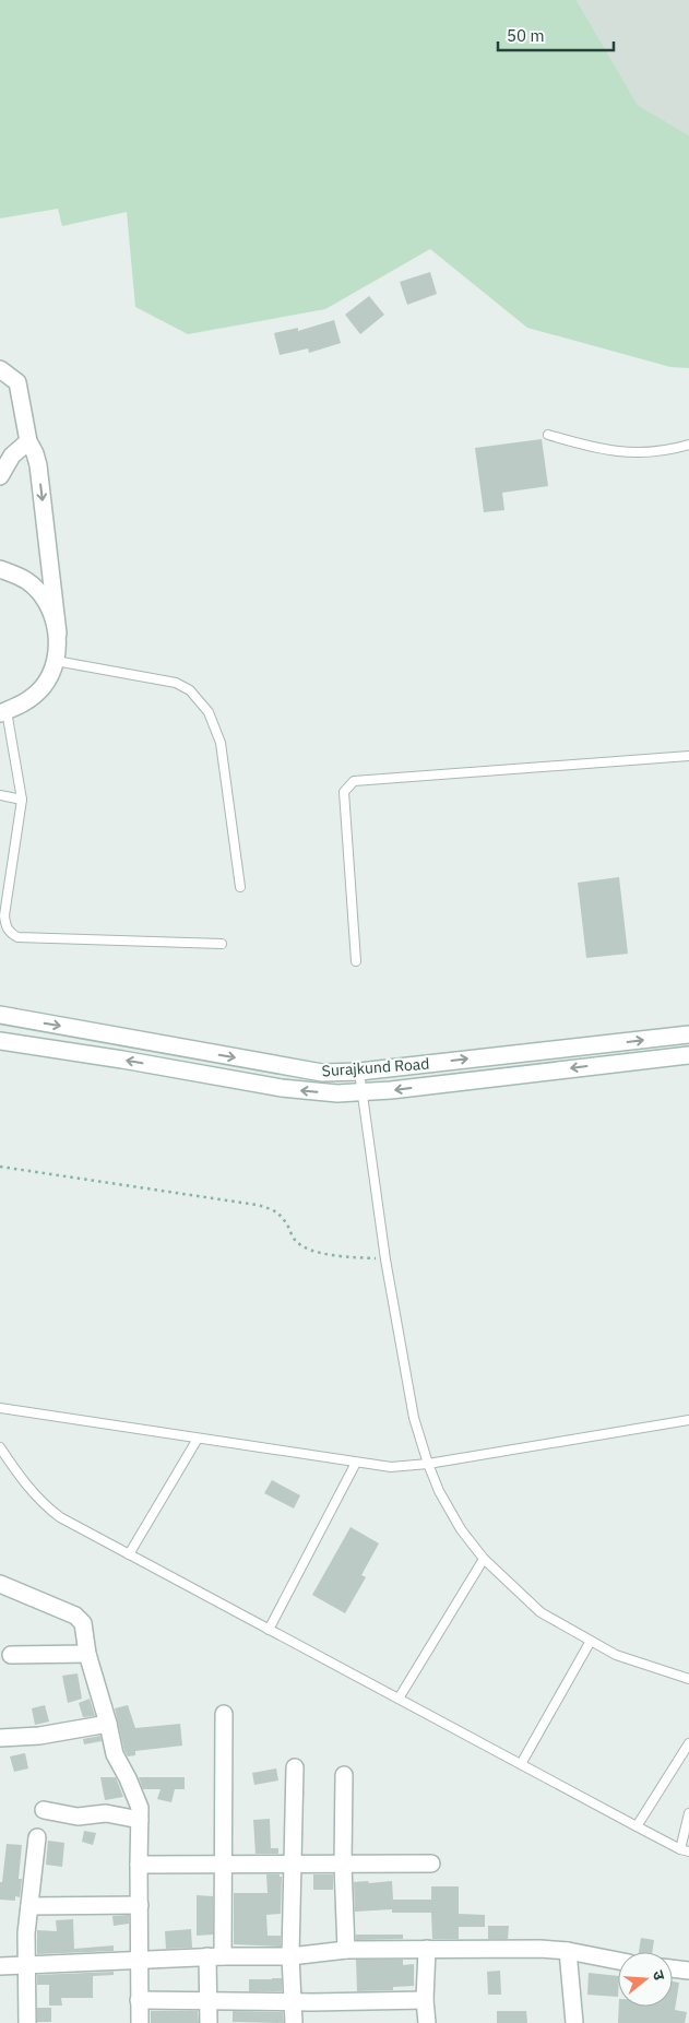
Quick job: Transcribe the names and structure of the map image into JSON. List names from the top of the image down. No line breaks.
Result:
{"streets":{"street":["Surajkund Road"]},"scale_bar":"50 m","north":"right"}
